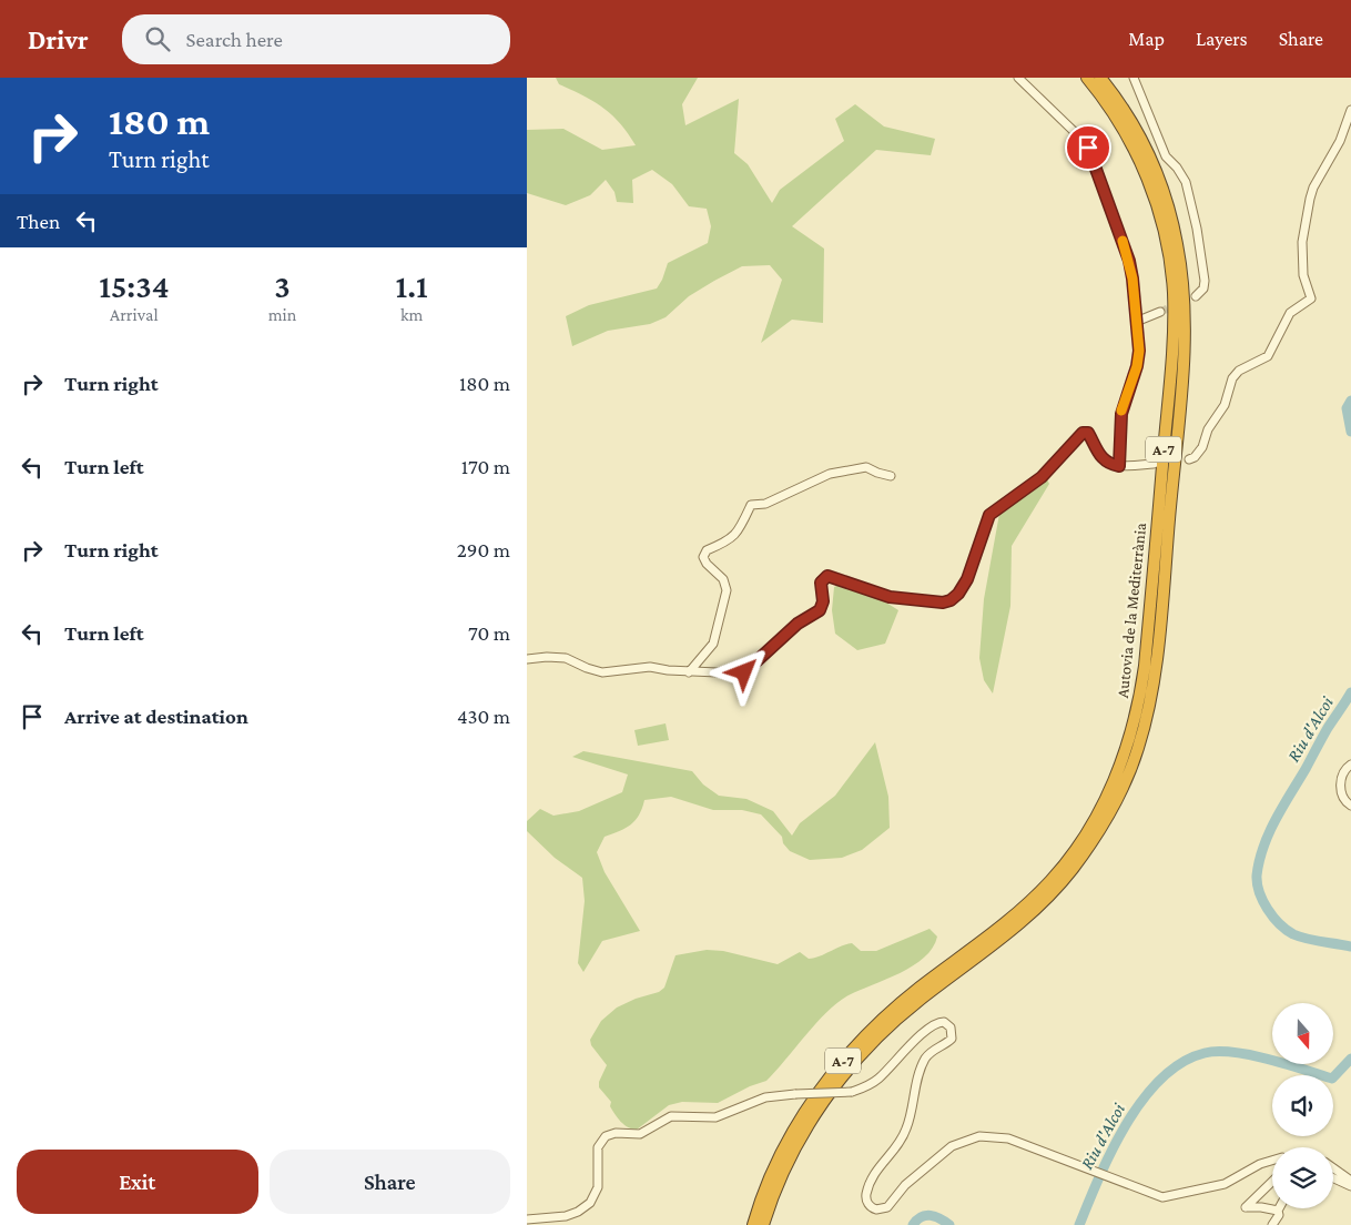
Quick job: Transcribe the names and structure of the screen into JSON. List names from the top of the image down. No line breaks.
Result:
{"streets":{"highway":["A-7","Autovia de la Mediterrània"]},"water":["Riu d'Alcoi"],"north":"bottom","page":{"header":"Drivr","search":"Search here","nav":["Map","Layers","Share"],"turn":["180 m","Turn right"],"then":"Then","eta":["15:34","Arrival","3","min","1.1","km"],"list":[{"name":"Turn right","value":"180 m"},{"name":"Turn left","value":"170 m"},{"name":"Turn right","value":"290 m"},{"name":"Turn left","value":"70 m"},{"name":"Arrive at destination","value":"430 m"}],"buttons":["Exit","Share"]}}
